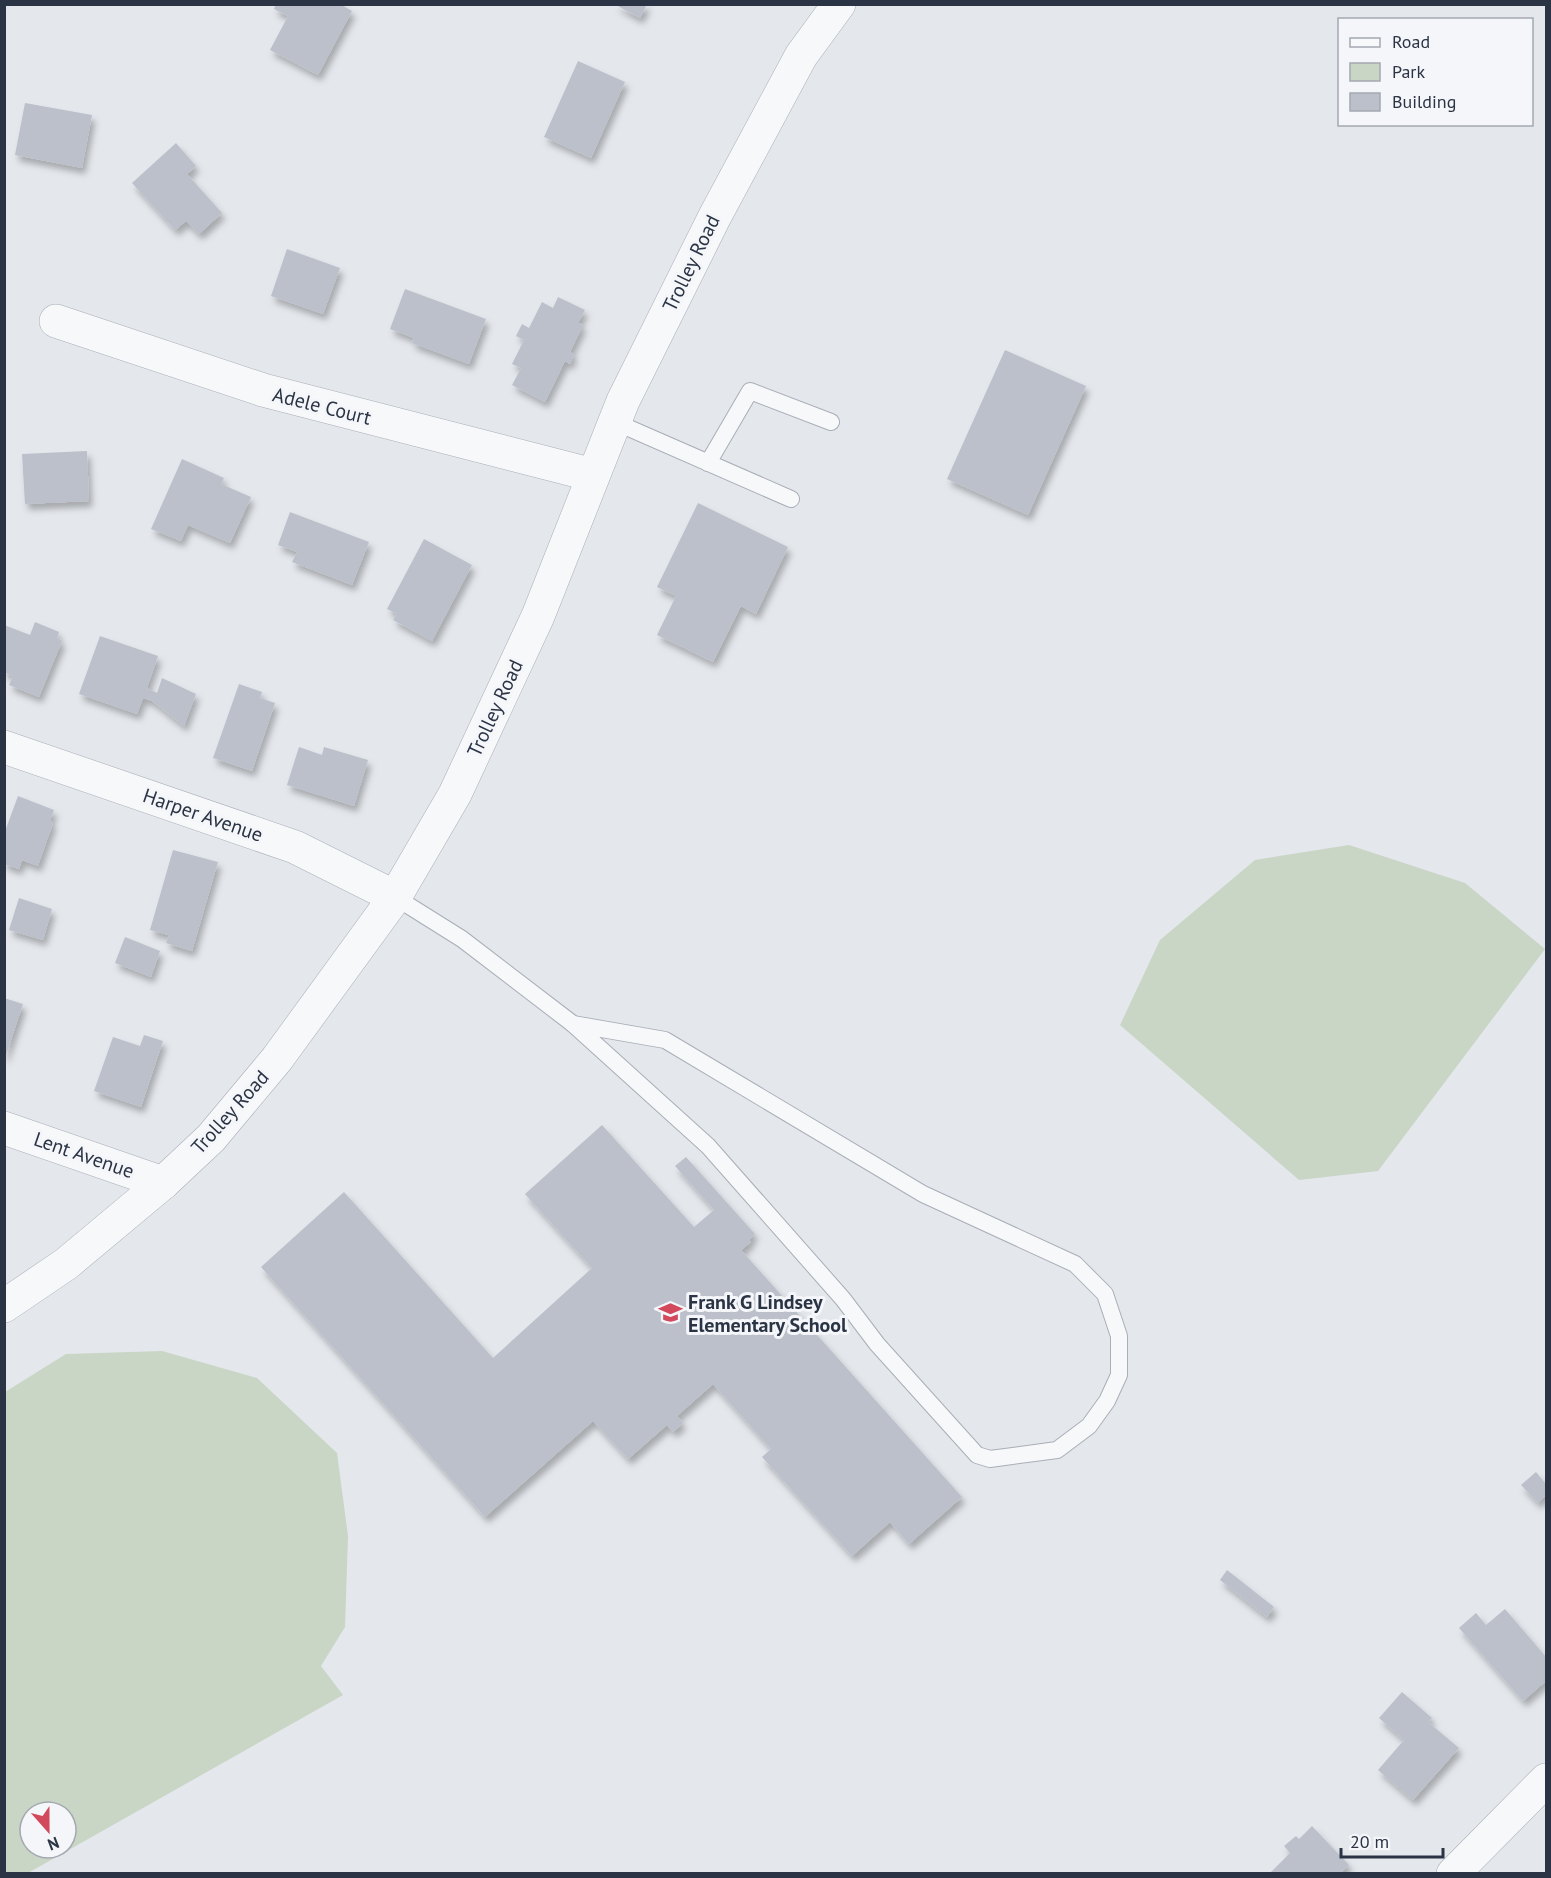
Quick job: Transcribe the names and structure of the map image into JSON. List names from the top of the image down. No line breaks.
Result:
{"streets":{"street":["Trolley Road","Adele Court","Harper Avenue","Lent Avenue"]},"crossings":[["Trolley Road","Adele Court"],["Trolley Road","Harper Avenue"],["Trolley Road","Lent Avenue"]],"places":{"school or university":["Frank G Lindsey Elementary School"]},"legend":["Road","Park","Building"],"scale_bar":"20 m","north":"bottom"}
